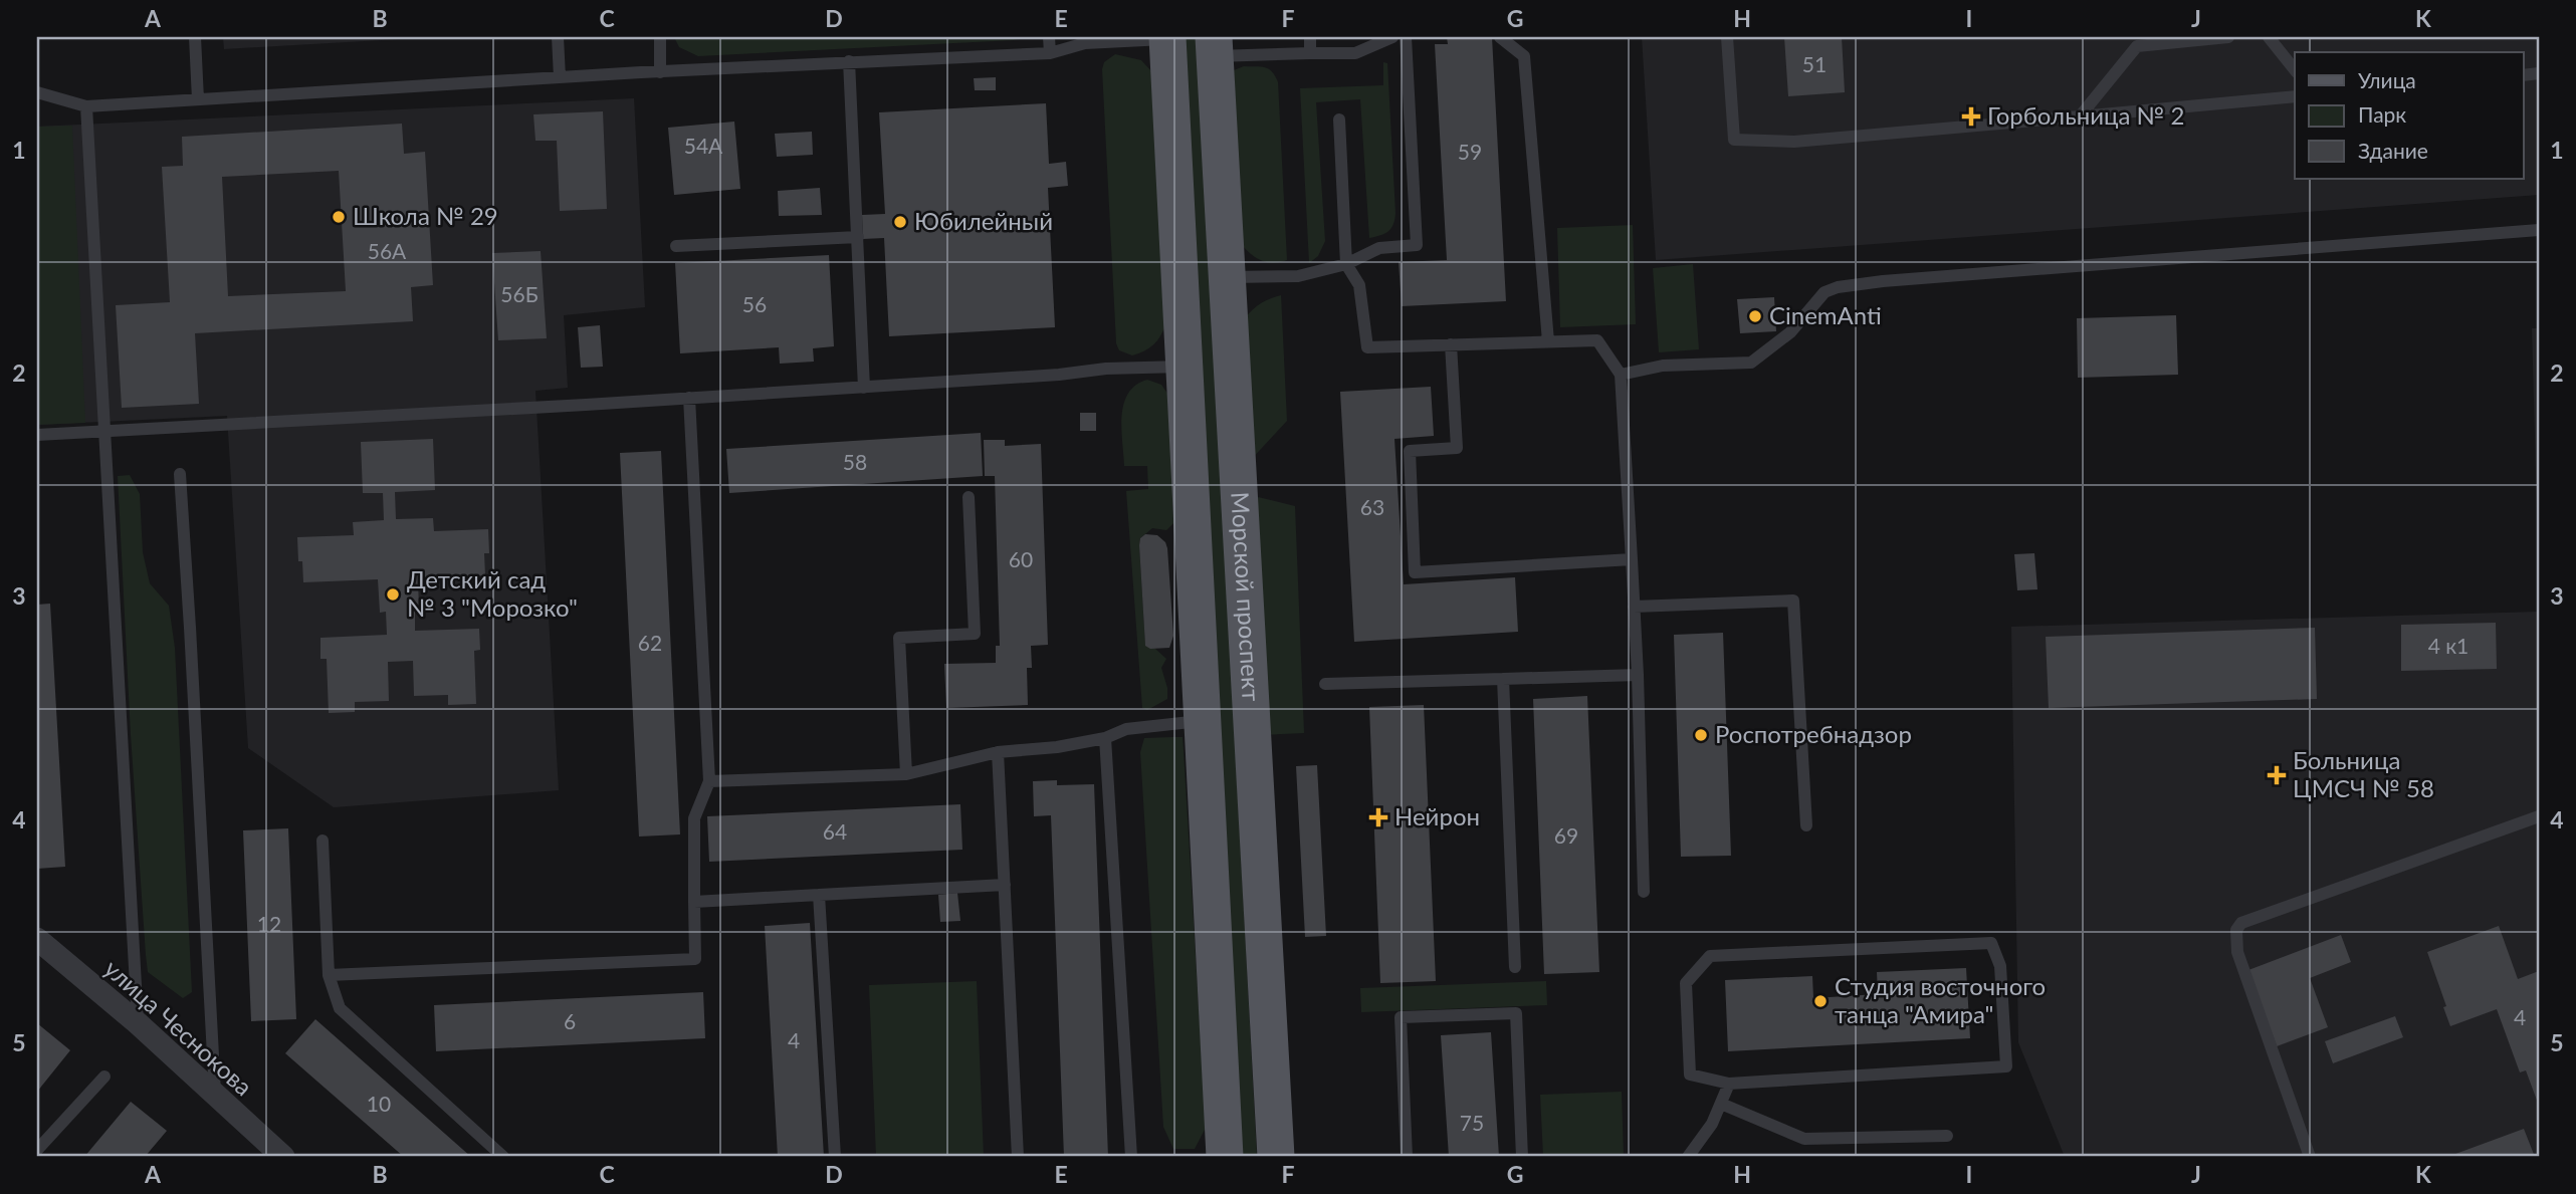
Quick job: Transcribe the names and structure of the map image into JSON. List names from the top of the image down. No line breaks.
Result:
{"streets":{"main road":["Морской проспект"],"street":["улица Чеснокова"]},"places":{"health":["Горбольница № 2","Больница ЦМСЧ № 58","Нейрон"],"other":["Школа № 29","Юбилейный","CinemAnti","Детский сад № 3 \"Морозко\"","Роспотребнадзор","Студия восточного танца \"Амира\""]},"house_numbers":["51","54А","59","56А","56Б","56","58","63","60","62","4 к1","64","69","12","4","6","4","10","75"],"legend":["Улица","Парк","Здание"],"grid":{"columns":["A","B","C","D","E","F","G","H","I","J","K"],"rows":["1","2","3","4","5"]}}
